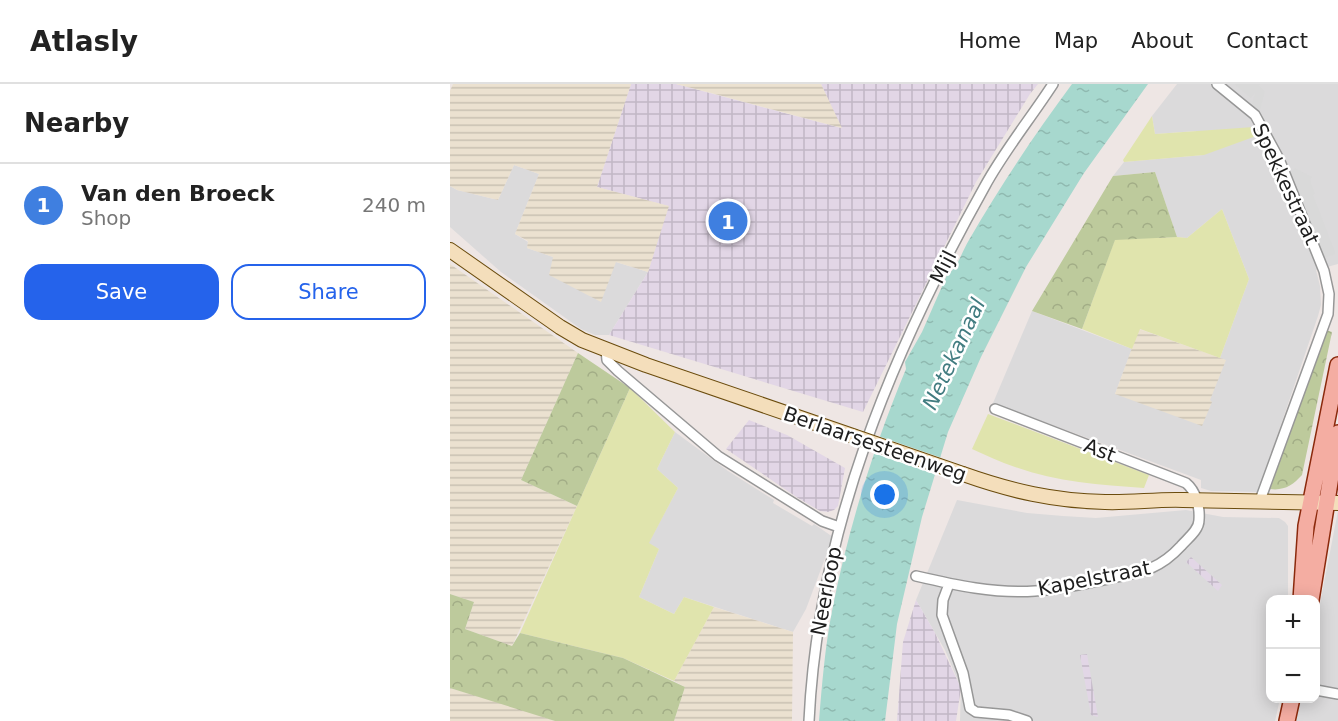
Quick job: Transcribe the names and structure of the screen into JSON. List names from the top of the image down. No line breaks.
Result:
{"streets":{"street":["Spekkestraat","Mijl","Berlaarsesteenweg","Ast","Kapelstraat","Neerloop"]},"crossings":[["Spekkestraat","Berlaarsesteenweg"],["Mijl","Neerloop"],["Berlaarsesteenweg","Ast"],["Berlaarsesteenweg","Kapelstraat"],["Ast","Kapelstraat"]],"water":["Netekanaal"],"page":{"header":"Atlasly","nav":["Home","Map","About","Contact"],"heading":"Nearby","list":[{"mark":"1","name":"Van den Broeck","note":"Shop","value":"240 m"}],"pins":"1","buttons":["Save","Share"],"map_buttons":["+","−"]}}
